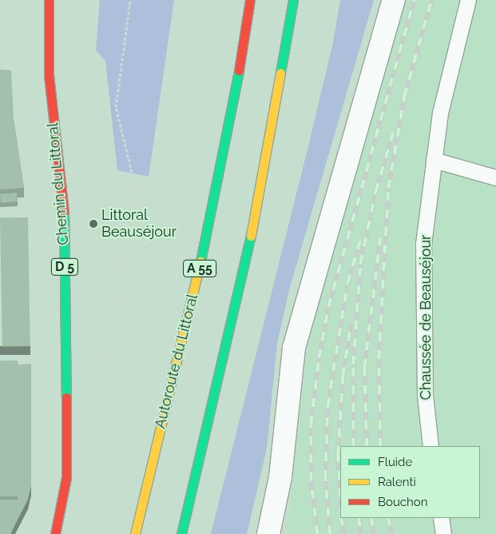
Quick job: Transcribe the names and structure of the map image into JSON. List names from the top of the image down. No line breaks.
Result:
{"streets":{"main road":["Chemin du Littoral","D 5","A 55","Autoroute du Littoral"],"lane":["Chaussée de Beauséjour"]},"places":["Littoral Beauséjour"],"legend":["Fluide","Ralenti","Bouchon"]}
